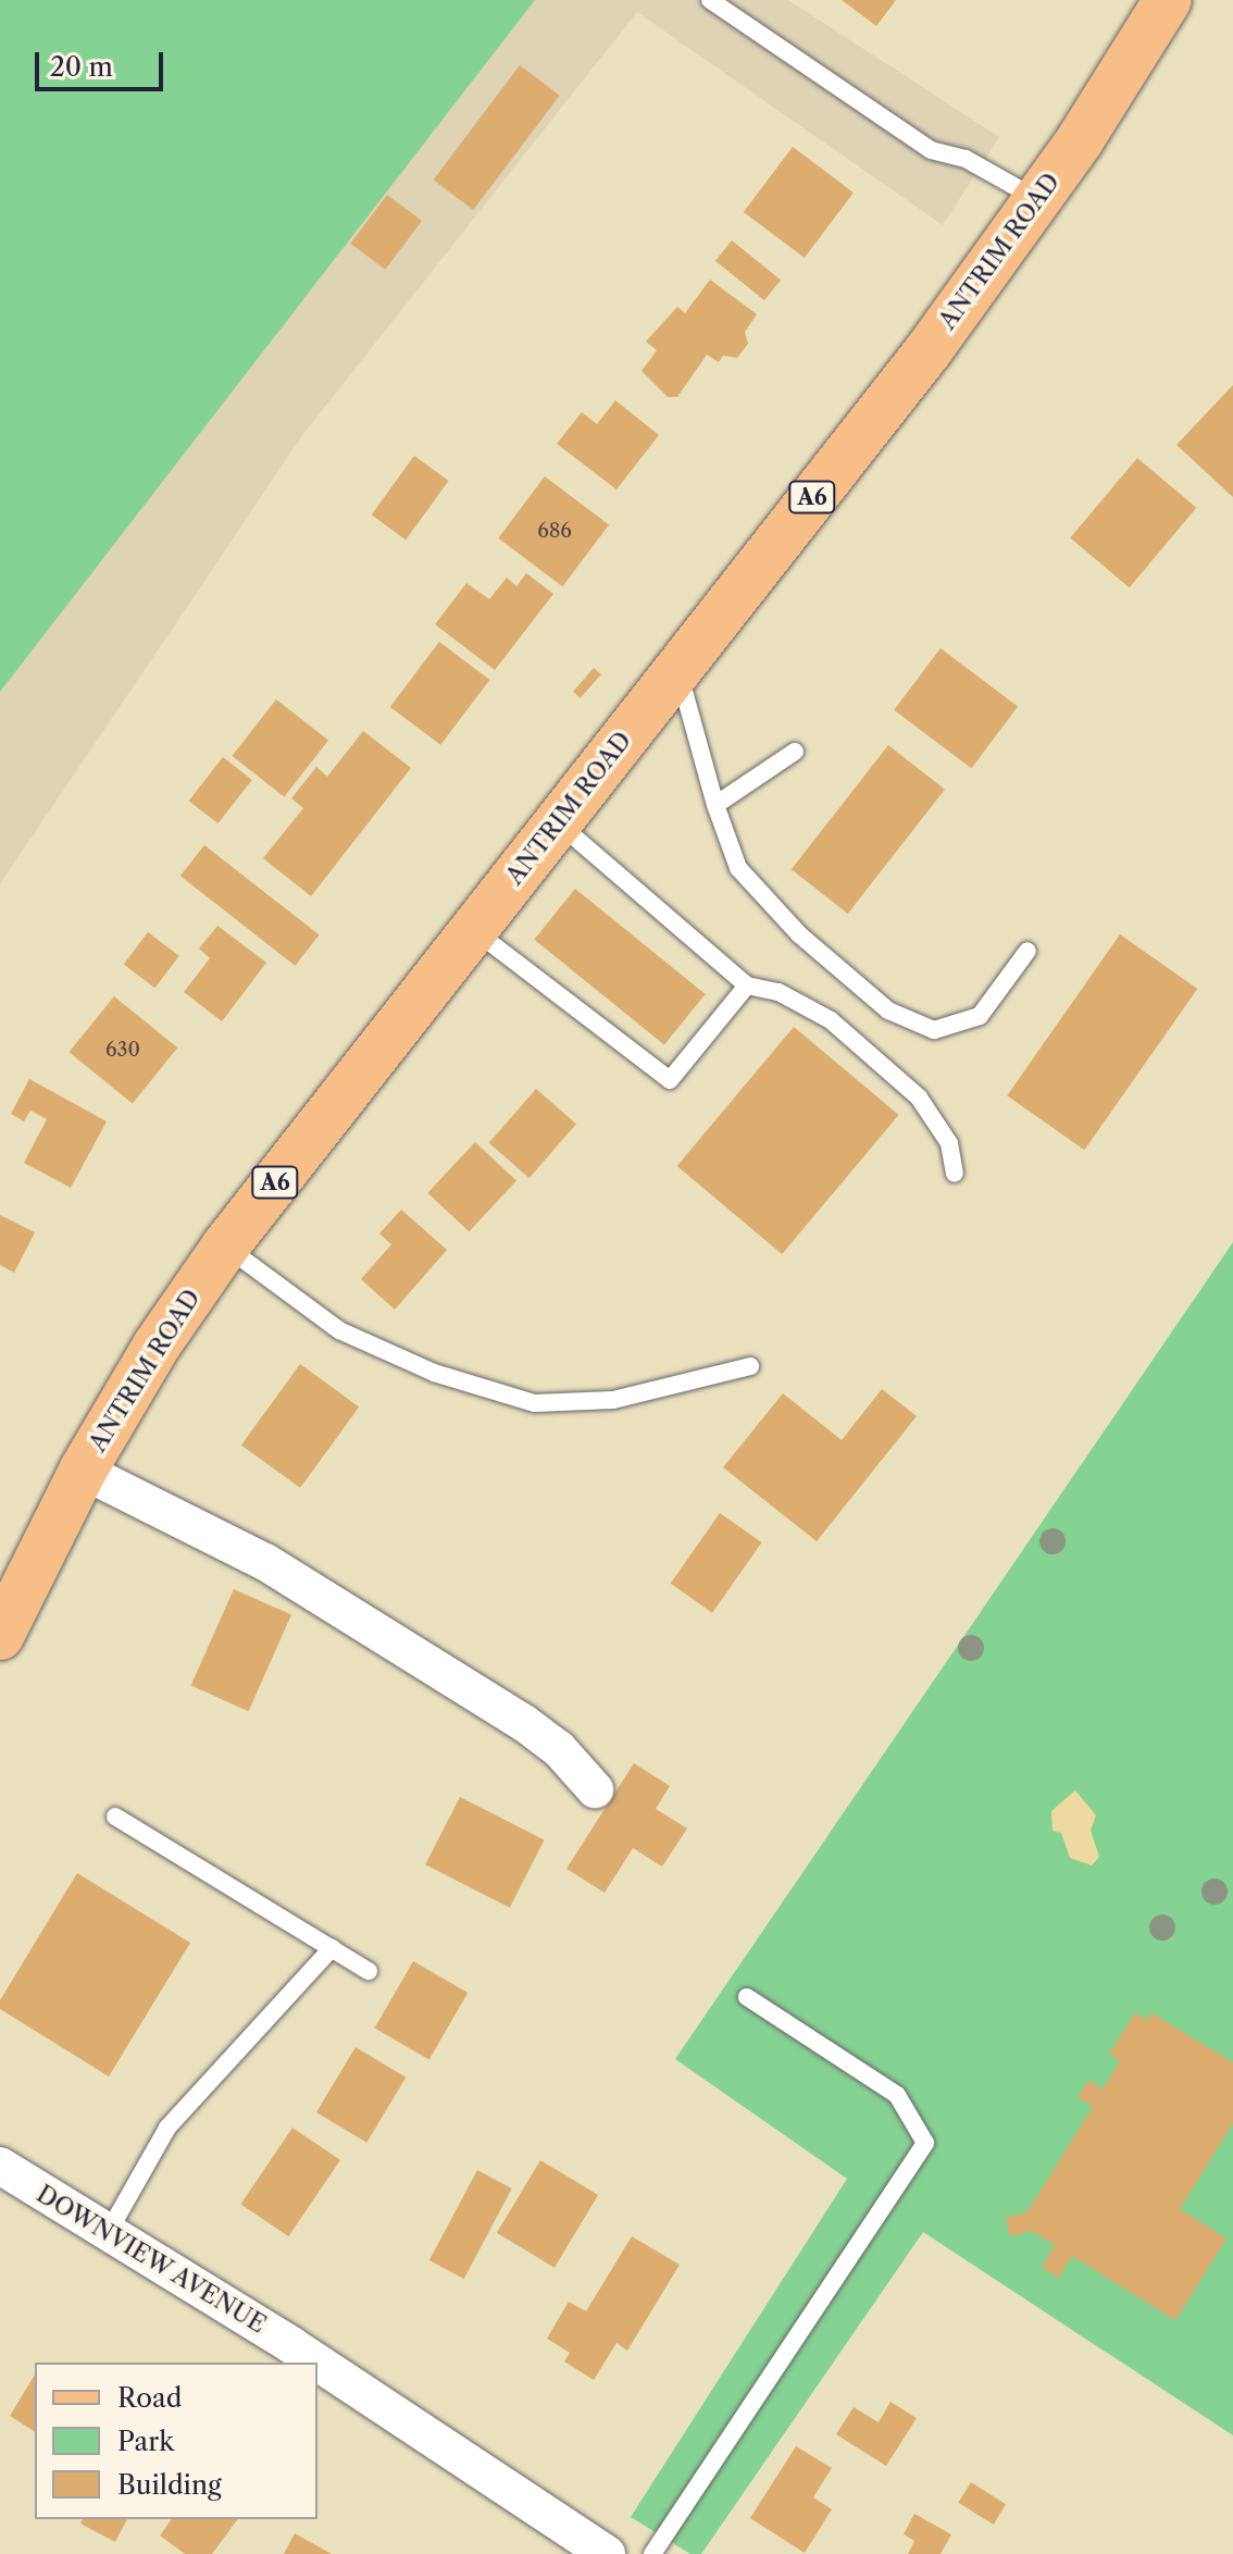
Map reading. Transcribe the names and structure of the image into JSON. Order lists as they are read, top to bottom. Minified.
{"streets":{"main road":["ANTRIM ROAD","A6"],"street":["DOWNVIEW AVENUE"]},"house_numbers":["686","630"],"legend":["Road","Park","Building"],"scale_bar":"20 m"}
